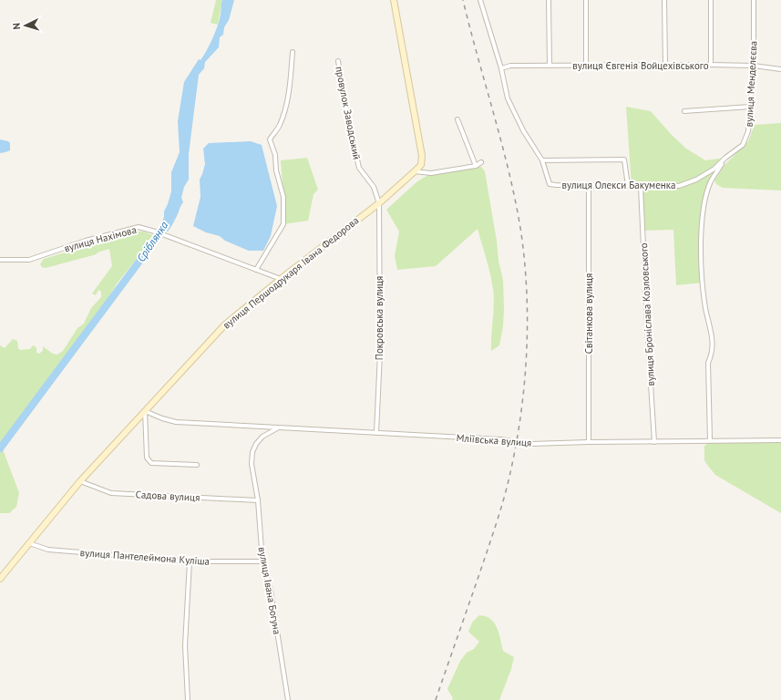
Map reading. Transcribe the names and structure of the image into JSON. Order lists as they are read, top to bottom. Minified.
{"streets":{"street":["вулиця Євгенія Войцехівського","вулиця Менделєєва","провулок Заводський","вулиця Олекси Бакуменка","вулиця Нахімова","вулиця Першодрукаря Івана Федорова","Світанкова вулиця","вулиця Броніслава Козловського","Покровська вулиця","Мліївська вулиця","Садова вулиця","вулиця Пантелеймона Куліша","вулиця Івана Богуна"]},"crossings":[["вулиця Євгенія Войцехівського","вулиця Менделєєва"],["вулиця Євгенія Войцехівського","вулиця Олекси Бакуменка"],["вулиця Менделєєва","вулиця Олекси Бакуменка"],["провулок Заводський","вулиця Першодрукаря Івана Федорова"],["провулок Заводський","Покровська вулиця"],["вулиця Олекси Бакуменка","Світанкова вулиця"],["вулиця Олекси Бакуменка","вулиця Броніслава Козловського"],["вулиця Нахімова","вулиця Першодрукаря Івана Федорова"],["вулиця Першодрукаря Івана Федорова","Покровська вулиця"],["вулиця Першодрукаря Івана Федорова","Садова вулиця"],["вулиця Першодрукаря Івана Федорова","вулиця Пантелеймона Куліша"],["Світанкова вулиця","Мліївська вулиця"],["вулиця Броніслава Козловського","Мліївська вулиця"],["Покровська вулиця","Мліївська вулиця"],["Мліївська вулиця","вулиця Івана Богуна"],["Садова вулиця","вулиця Івана Богуна"],["вулиця Пантелеймона Куліша","вулиця Івана Богуна"]],"water":["Сріблянка"],"north":"left"}
